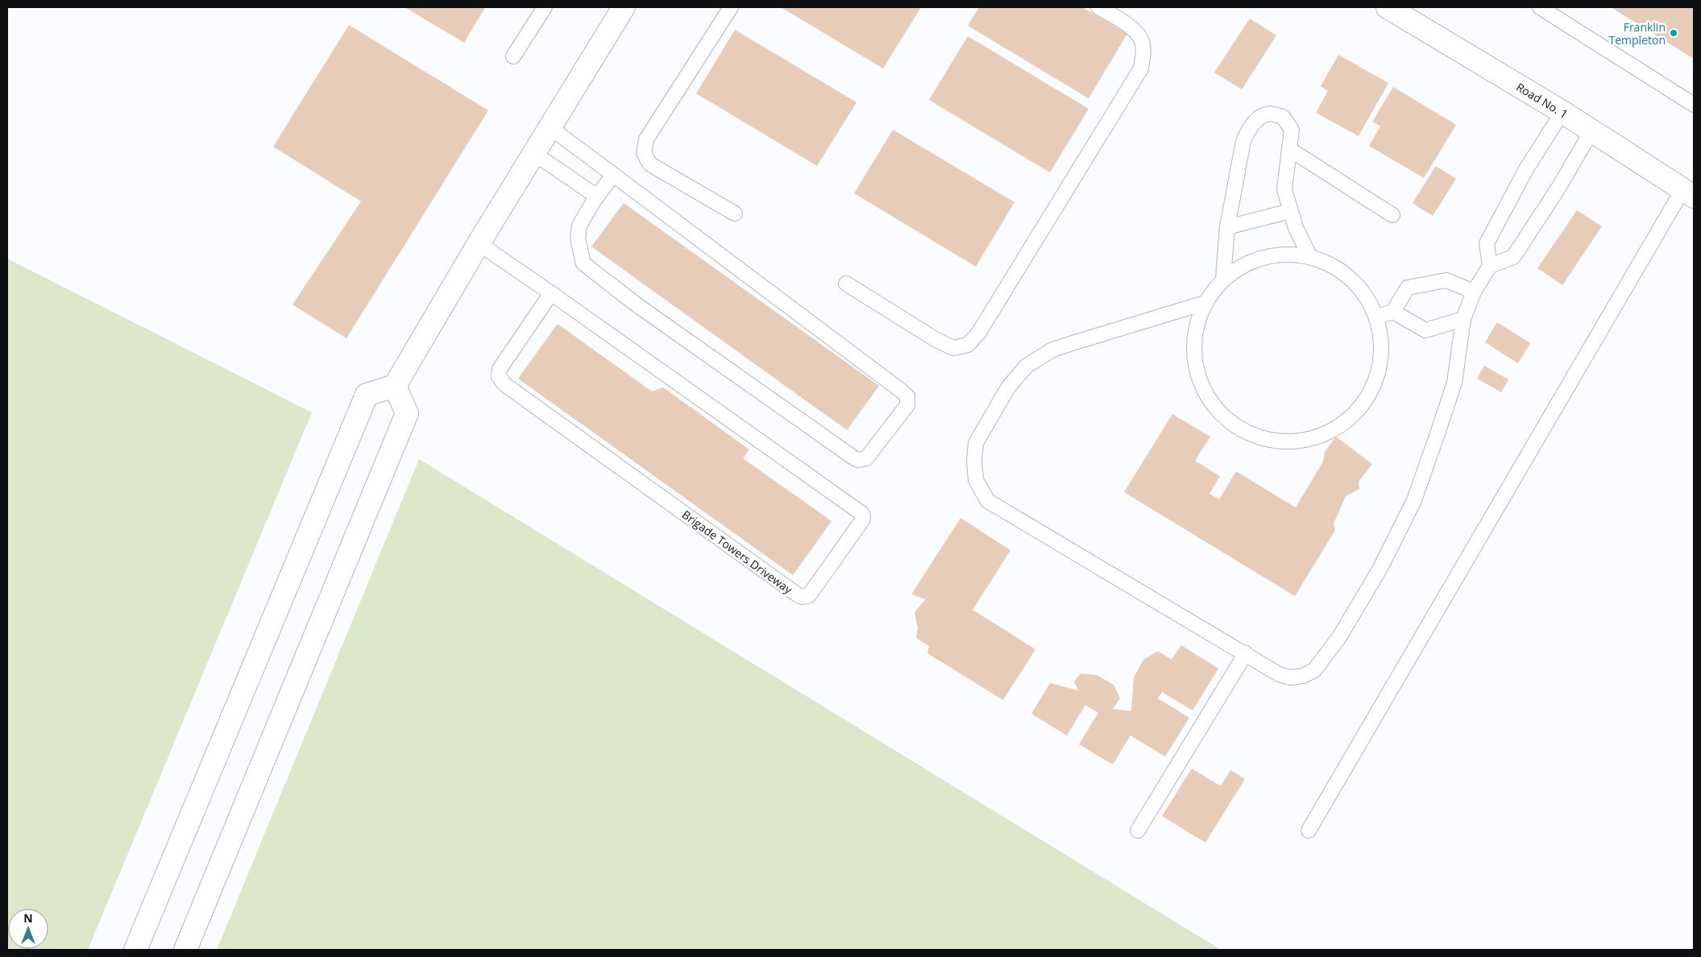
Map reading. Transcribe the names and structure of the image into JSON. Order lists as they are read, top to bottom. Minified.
{"streets":{"street":["Road No. 1"],"lane":["Brigade Towers Driveway"]},"places":["Franklin Templeton"],"north":"top"}
